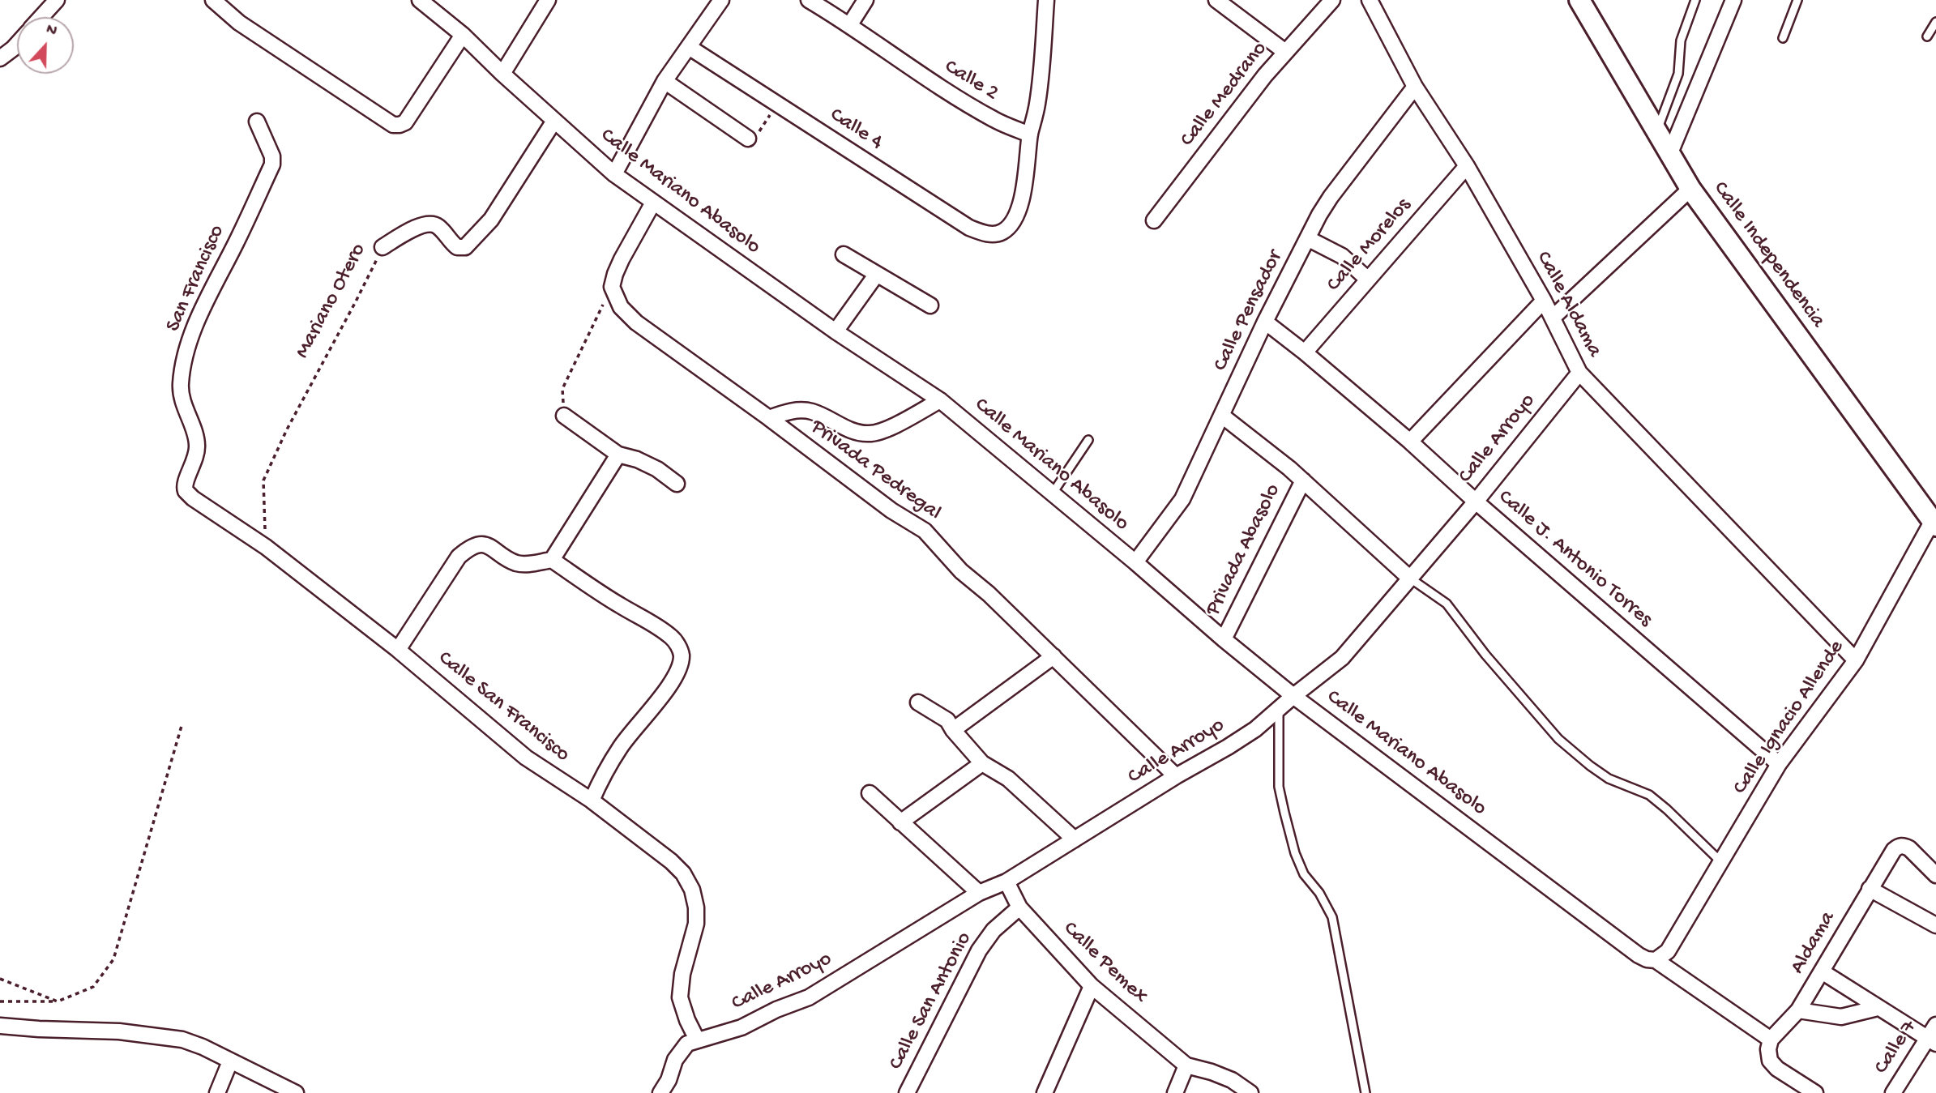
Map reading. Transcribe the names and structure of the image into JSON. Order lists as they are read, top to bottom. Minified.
{"streets":{"street":["Calle 2","Calle Medrano","Calle 4","Calle Mariano Abasolo","Calle Morelos","Calle Independencia","San Francisco","Mariano Otero","Calle Aldama","Calle Pensador","Calle Arroyo","Privada Pedregal","Privada Abasolo","Calle J. Antonio Torres","Calle San Francisco","Calle Ignacio Allende","Aldama","Calle Pemex","Calle San Antonio","Calle 7"]},"crossings":[["Calle 2","Calle 4"],["Calle Mariano Abasolo","Mariano Otero"],["Calle Mariano Abasolo","Calle Pensador"],["Calle Mariano Abasolo","Calle Arroyo"],["Calle Mariano Abasolo","Privada Abasolo"],["Calle Mariano Abasolo","Calle Ignacio Allende"],["Calle Mariano Abasolo","Aldama"],["Calle Morelos","Calle Aldama"],["Calle Morelos","Calle J. Antonio Torres"],["Calle Independencia","Calle Ignacio Allende"],["San Francisco","Calle San Francisco"],["Mariano Otero","Calle San Francisco"],["Calle Aldama","Calle Pensador"],["Calle Aldama","Calle Arroyo"],["Calle Aldama","Calle Ignacio Allende"],["Calle Pensador","Calle J. Antonio Torres"],["Calle Arroyo","Privada Pedregal"],["Calle Arroyo","Calle J. Antonio Torres"],["Calle Arroyo","Calle San Francisco"],["Calle Arroyo","Calle Pemex"],["Calle J. Antonio Torres","Calle Ignacio Allende"],["Calle Pemex","Calle San Antonio"]],"north":"top"}
